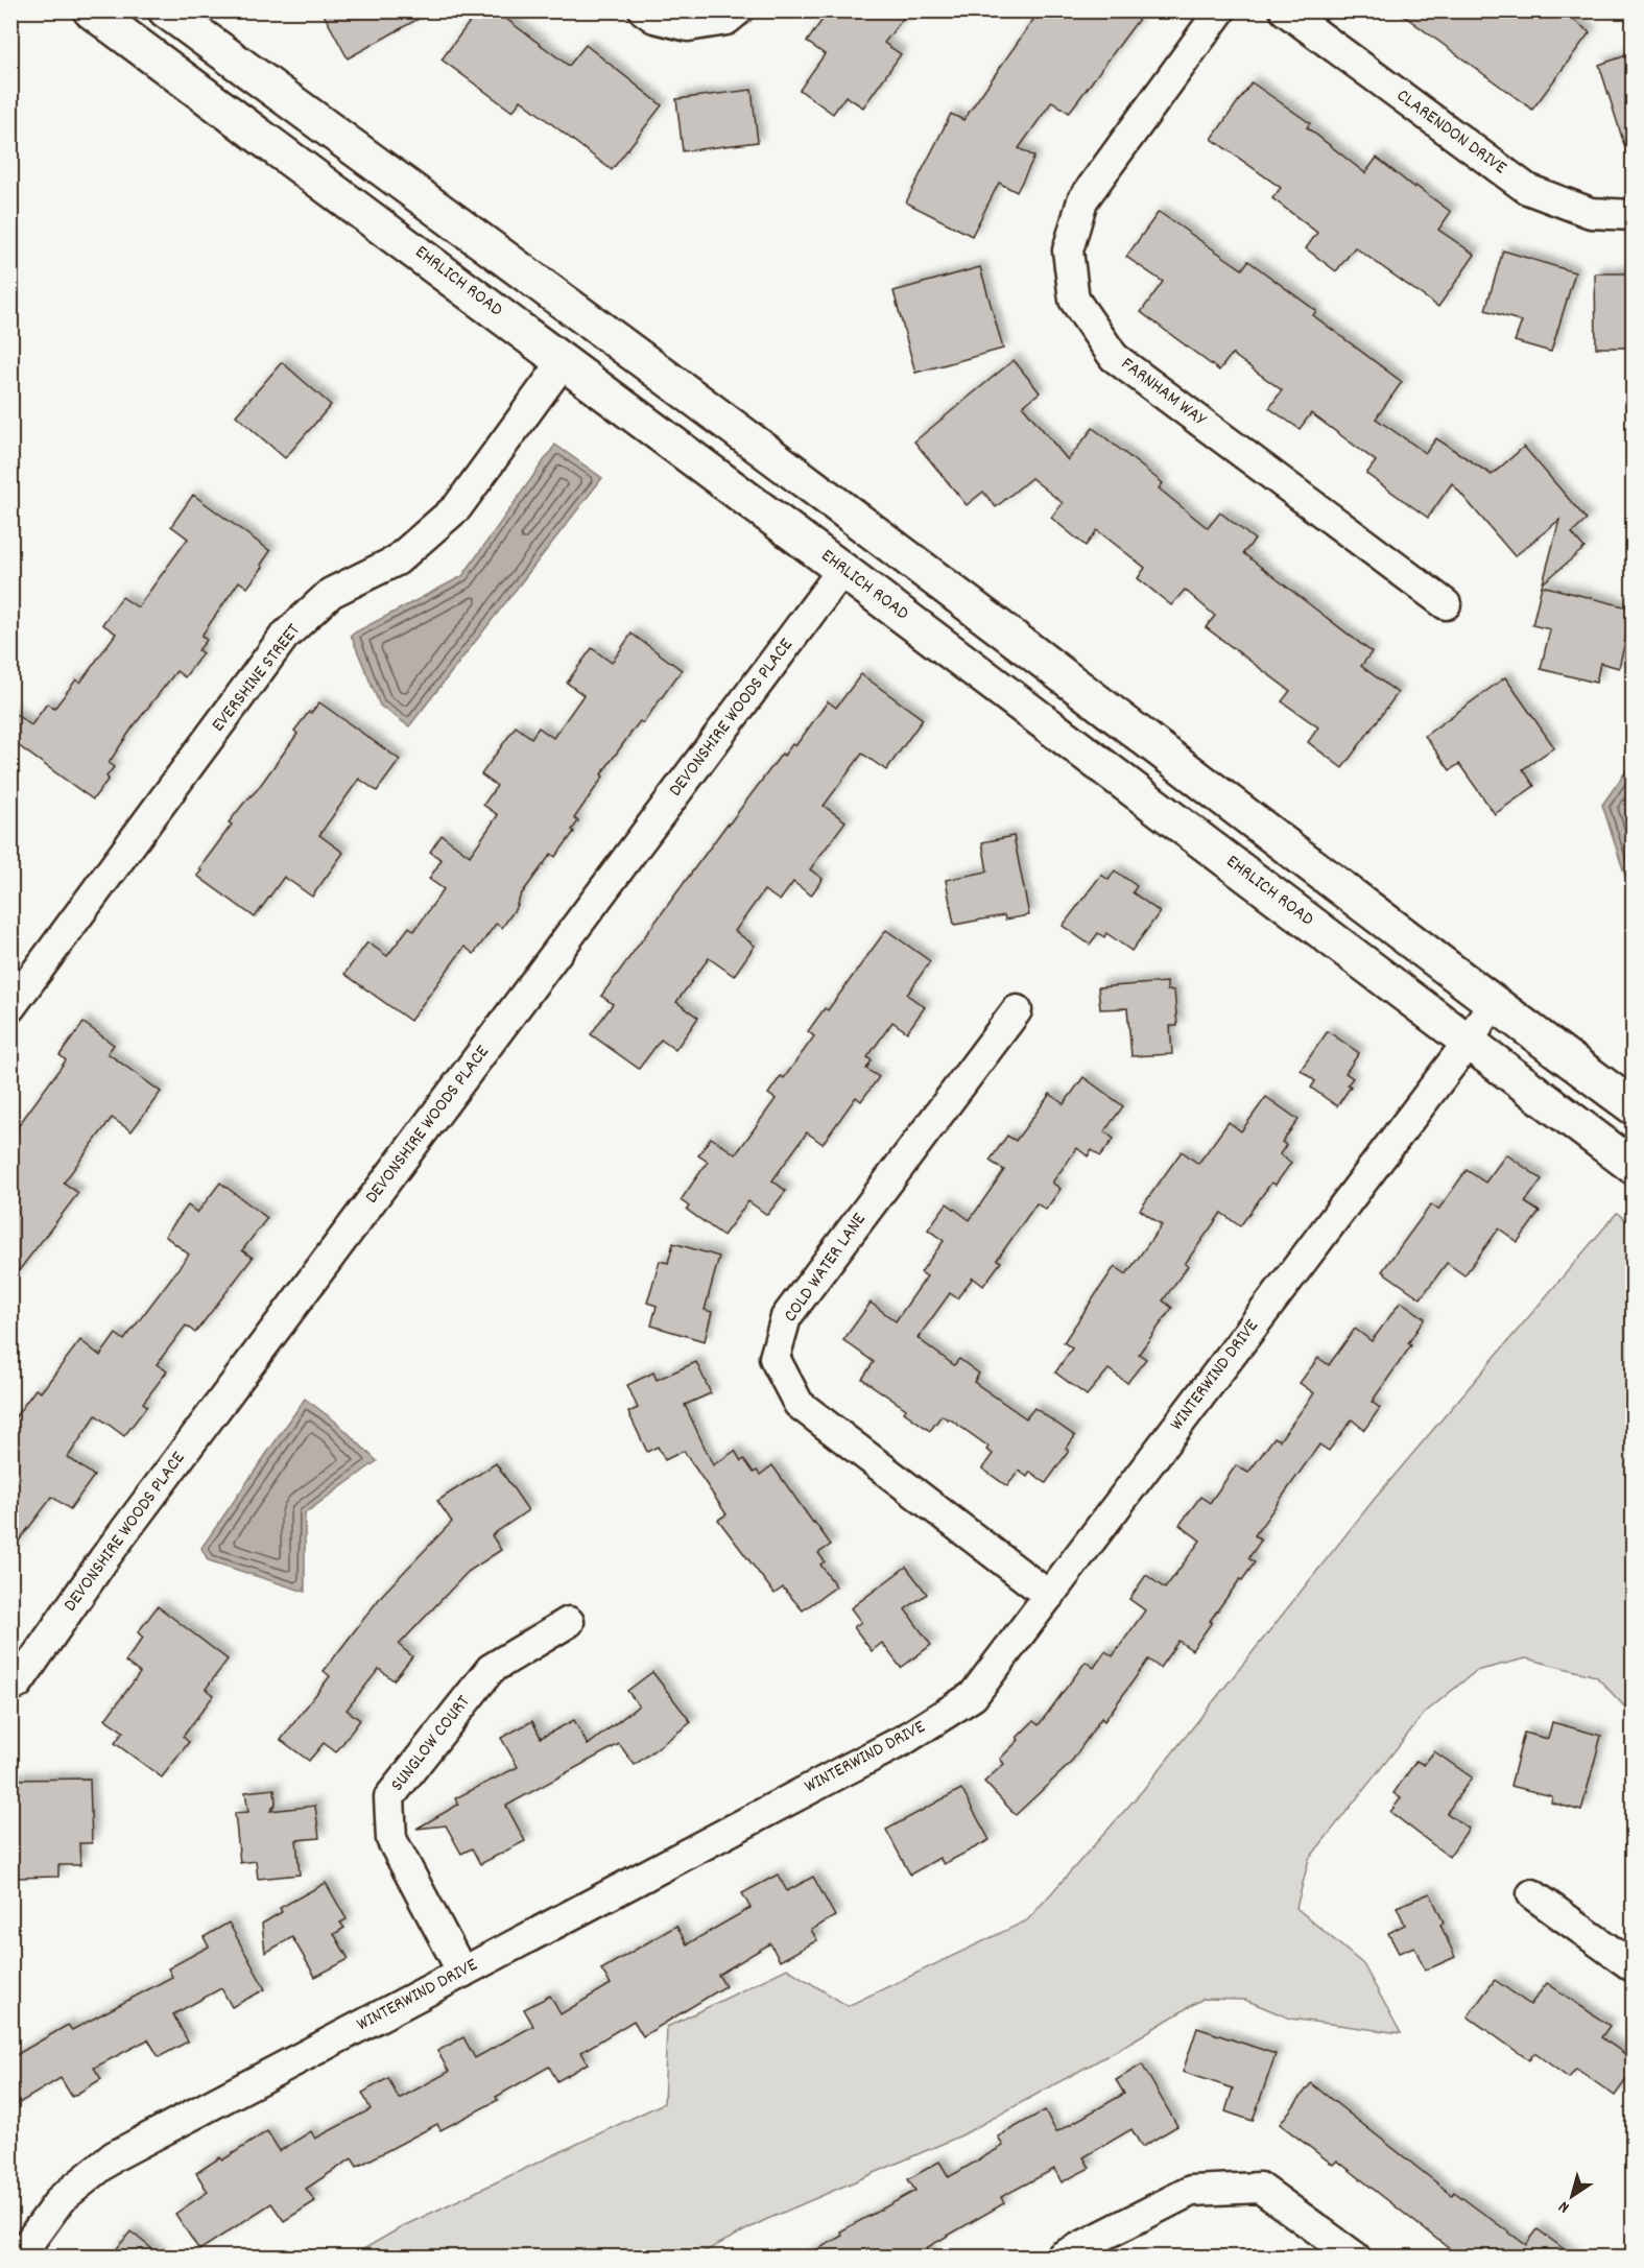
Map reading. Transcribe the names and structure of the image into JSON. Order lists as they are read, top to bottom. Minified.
{"streets":{"main road":["EHRLICH ROAD"],"street":["CLARENDON DRIVE","FARNHAM WAY","EVERSHINE STREET","DEVONSHIRE WOODS PLACE","COLD WATER LANE","WINTERWIND DRIVE","SUNGLOW COURT"]},"crossings":[["EHRLICH ROAD","EVERSHINE STREET"],["EHRLICH ROAD","DEVONSHIRE WOODS PLACE"],["EHRLICH ROAD","WINTERWIND DRIVE"],["COLD WATER LANE","WINTERWIND DRIVE"],["WINTERWIND DRIVE","SUNGLOW COURT"]],"north":"bottom left"}
